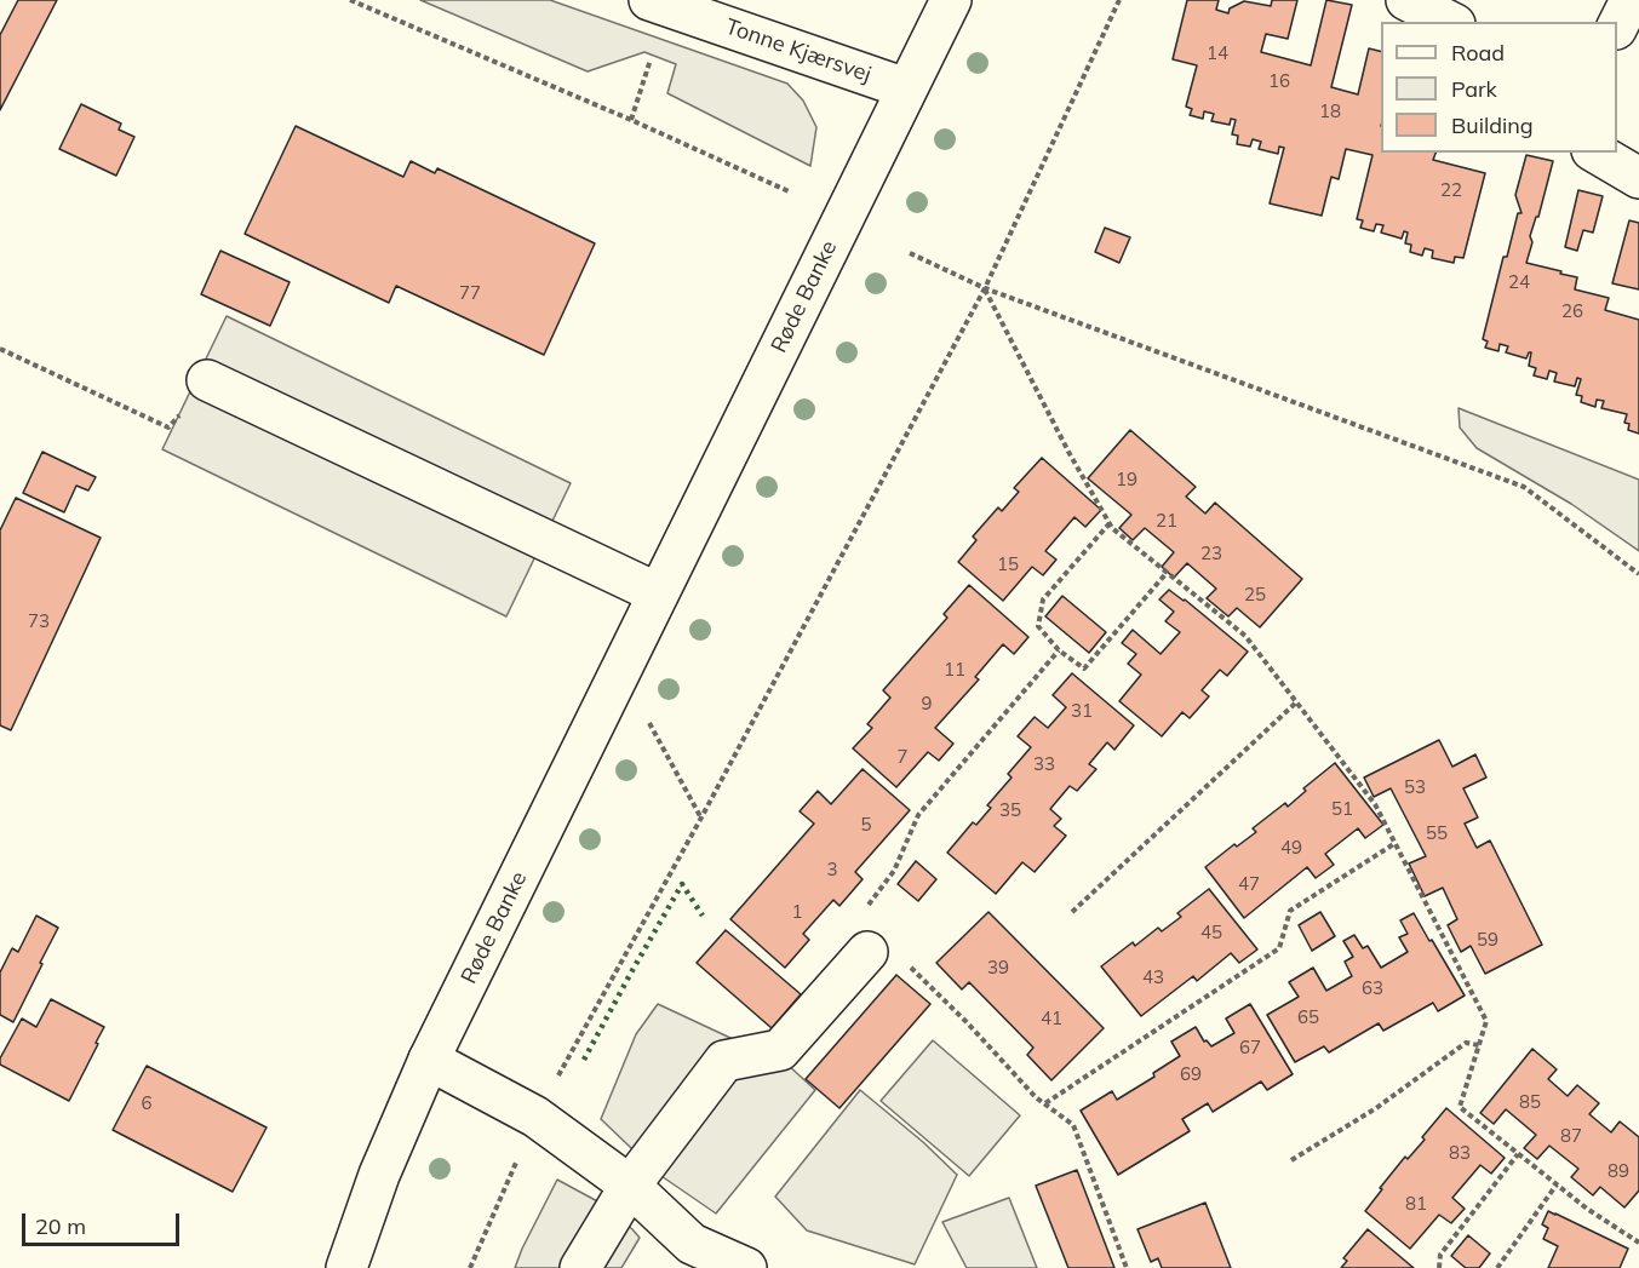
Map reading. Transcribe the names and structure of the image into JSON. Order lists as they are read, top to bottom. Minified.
{"streets":{"street":["Tonne Kjærsvej","Røde Banke"]},"crossings":[["Tonne Kjærsvej","Røde Banke"]],"house_numbers":["14","16","18","22","24","77","26","19","21","23","15","25","73","11","9","31","7","33","53","51","35","5","55","49","3","47","1","45","59","39","43","63","65","41","67","69","85","6","87","83","89","81"],"legend":["Road","Park","Building"],"scale_bar":"20 m"}
